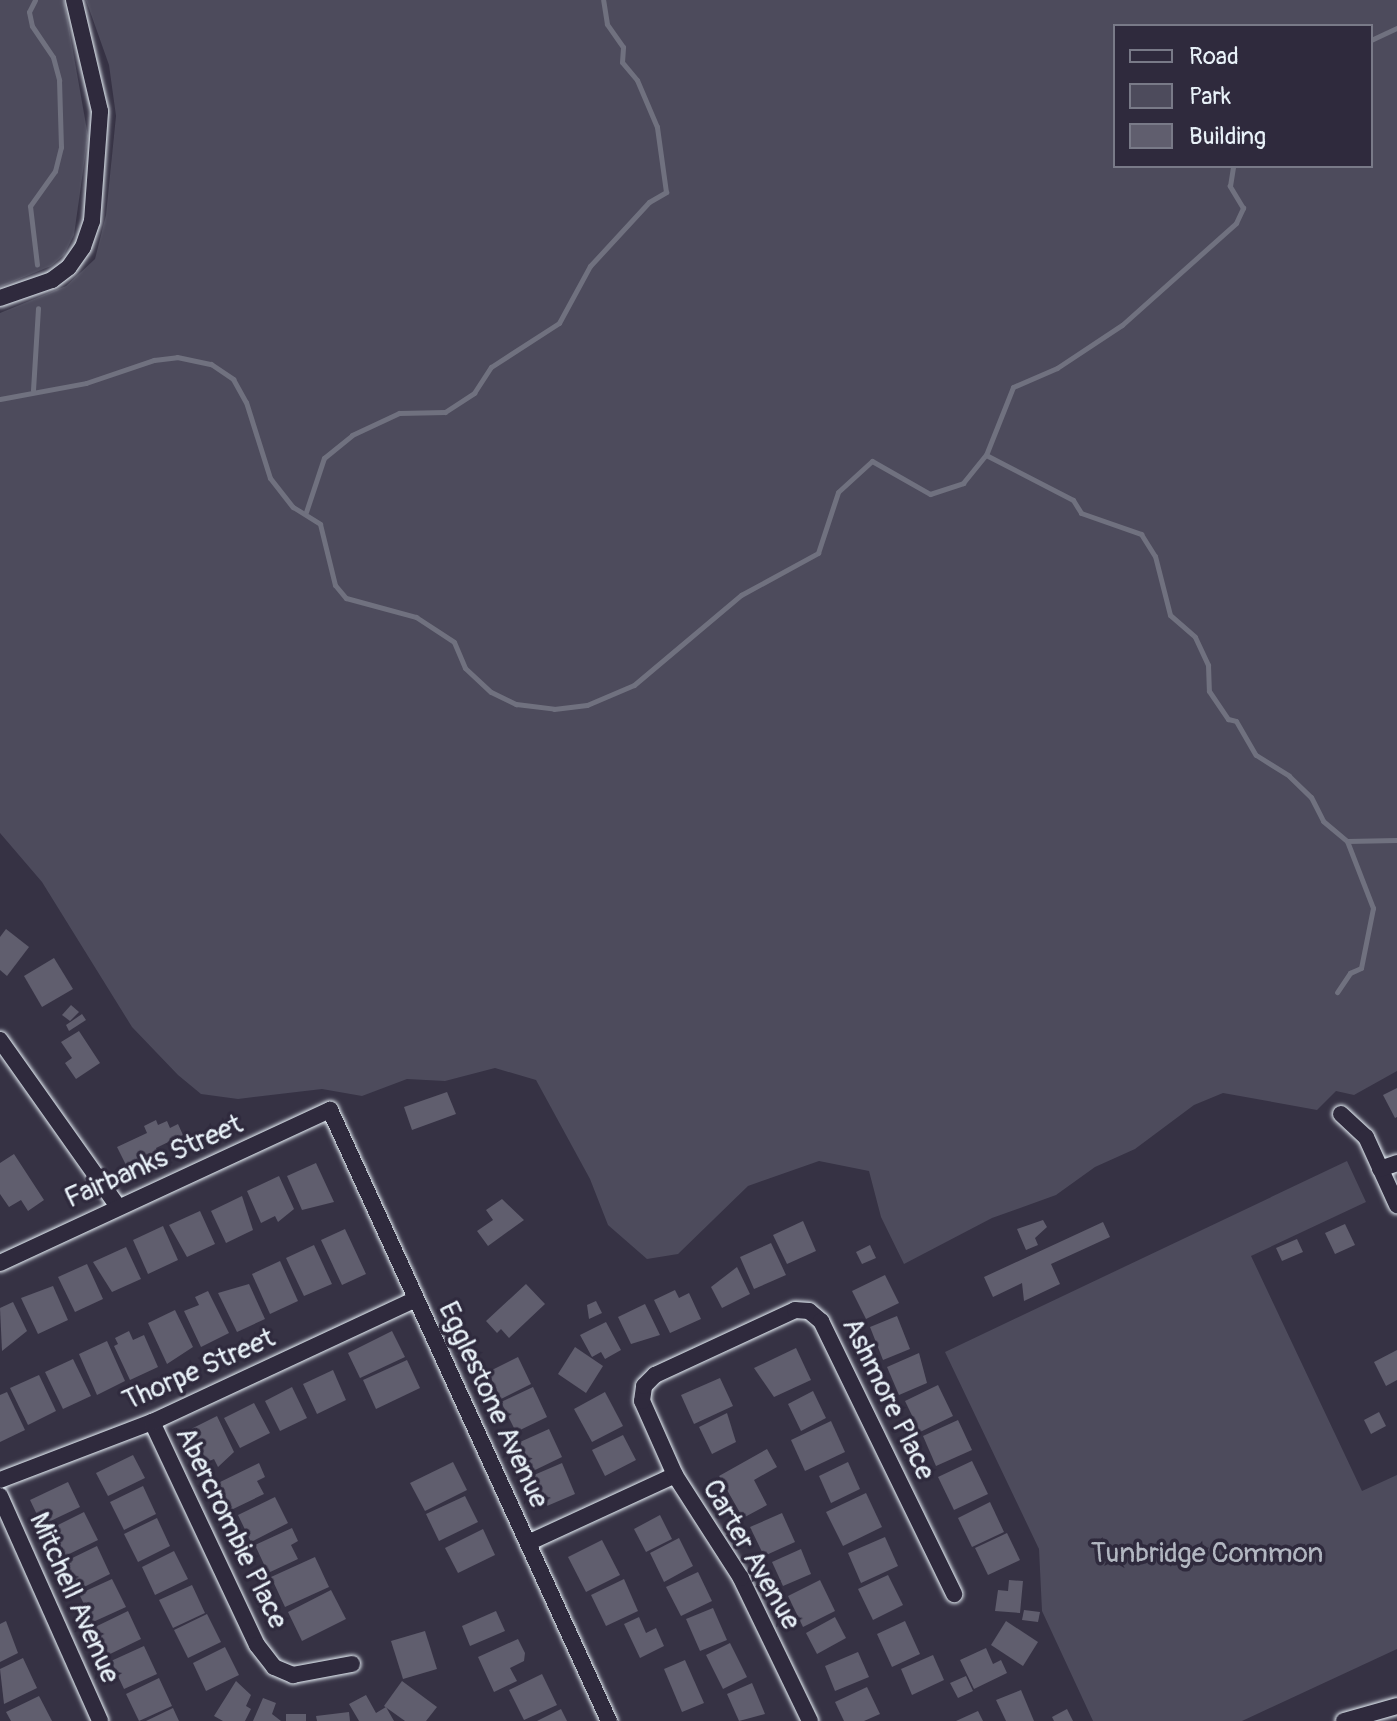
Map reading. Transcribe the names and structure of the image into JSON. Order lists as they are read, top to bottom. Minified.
{"streets":{"street":["Fairbanks Street","Thorpe Street","Ashmore Place","Egglestone Avenue","Abercrombie Place","Carter Avenue","Mitchell Avenue"]},"crossings":[["Fairbanks Street","Egglestone Avenue"],["Thorpe Street","Egglestone Avenue"],["Thorpe Street","Abercrombie Place"],["Ashmore Place","Carter Avenue"],["Egglestone Avenue","Carter Avenue"]],"parks":["Tunbridge Common"],"legend":["Road","Park","Building"]}
